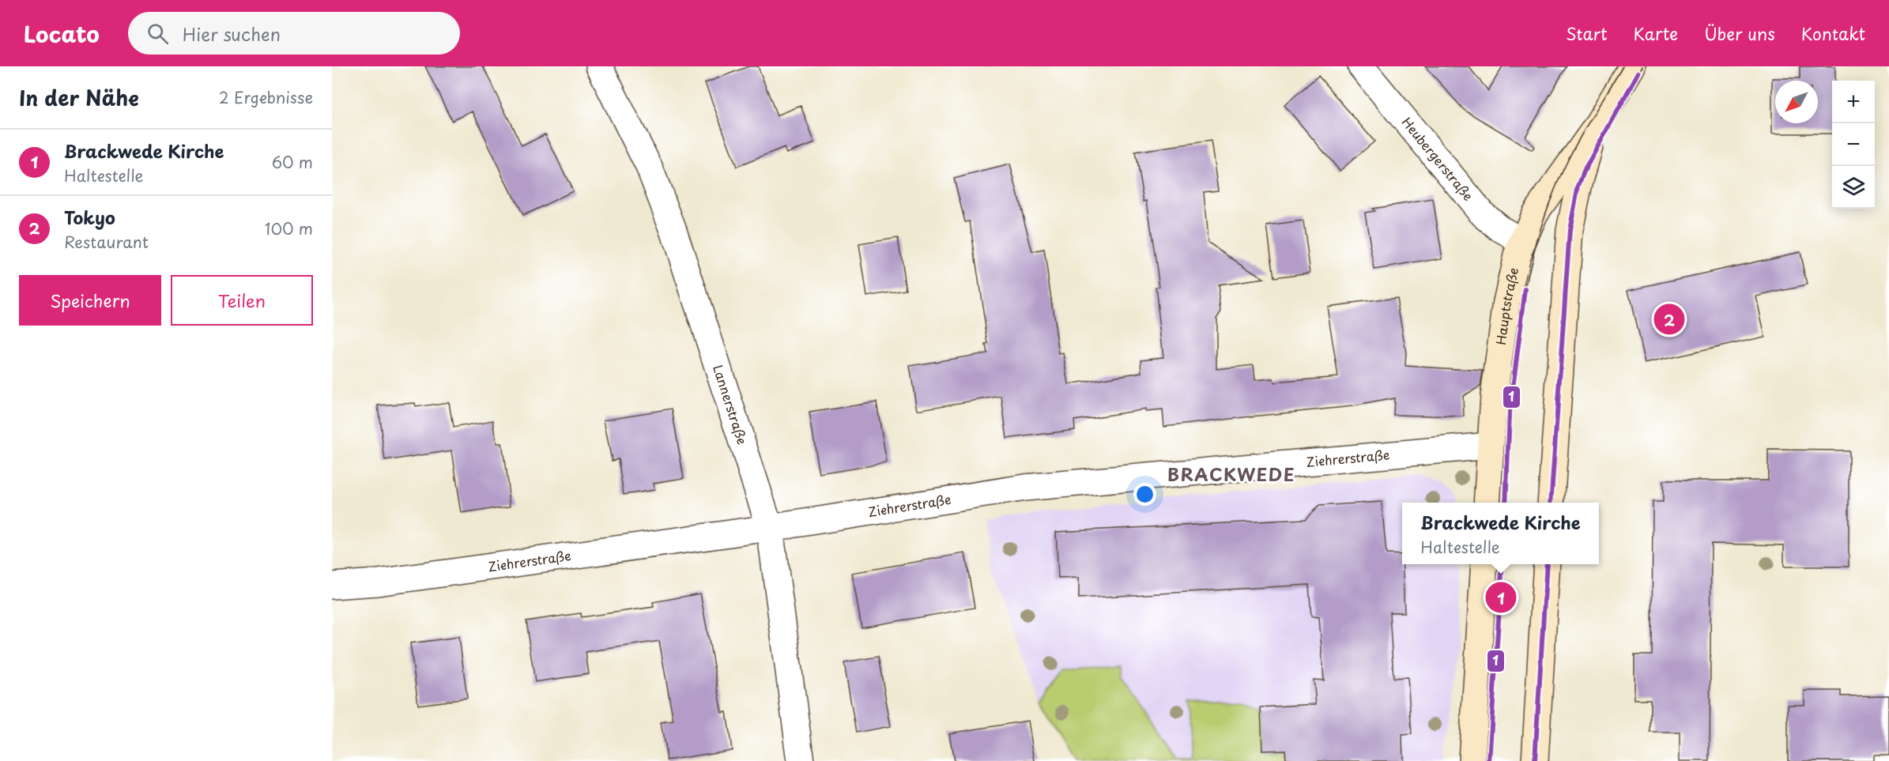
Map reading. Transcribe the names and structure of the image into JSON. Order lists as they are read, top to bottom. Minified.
{"streets":{"street":["Heubergerstraße","Hauptstraße","Lannerstraße","Ziehrerstraße"]},"crossings":[["Heubergerstraße","Hauptstraße"],["Hauptstraße","Ziehrerstraße"],["Lannerstraße","Ziehrerstraße"]],"districts":["BRACKWEDE"],"lines":["transit line 1"],"north":"bottom left","page":{"header":"Locato","search":"Hier suchen","nav":["Start","Karte","Über uns","Kontakt"],"heading":["In der Nähe","2 Ergebnisse"],"map_buttons":["+","−"],"list":[{"mark":"1","name":"Brackwede Kirche","note":"Haltestelle","value":"60 m"},{"mark":"2","name":"Tokyo","note":"Restaurant","value":"100 m"}],"buttons":["Speichern","Teilen"],"pins":["2","1"],"popup":["Brackwede Kirche","Haltestelle"]}}
